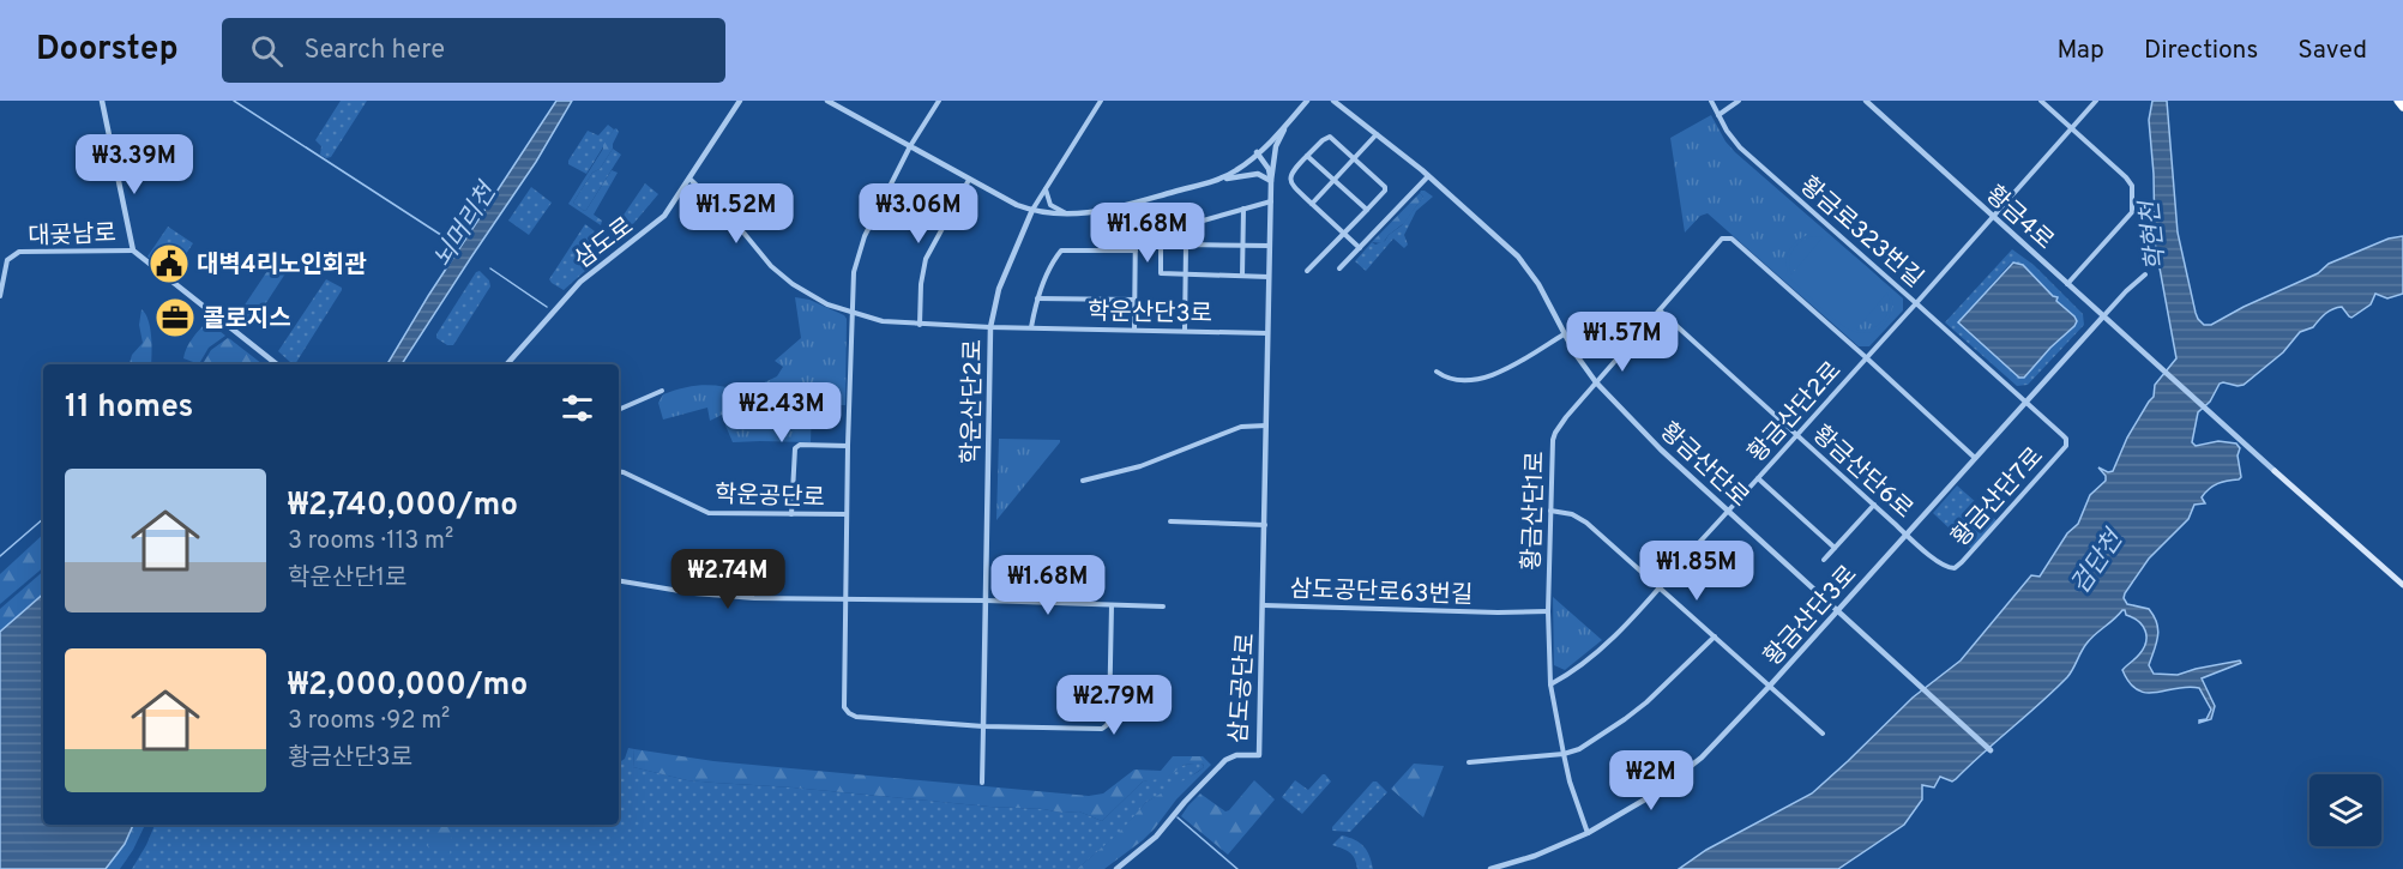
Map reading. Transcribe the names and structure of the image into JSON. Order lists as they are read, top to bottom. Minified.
{"streets":{"street":["황금4로","황금로323번길","대곶남로","삼도로","학운산단3로","학운산단2로","황금산단2로","황금산단로","황금산단6로","학운공단로","황금산단7로","황금산단1로","삼도공단로63번길","황금산단3로","삼도공단로"]},"crossings":[["황금4로","황금로323번길"],["황금4로","황금산단3로"],["황금로323번길","황금산단2로"],["삼도로","학운산단3로"],["학운산단3로","학운산단2로"],["학운산단3로","삼도공단로"],["황금산단2로","황금산단로"],["황금산단2로","황금산단6로"],["황금산단2로","황금산단1로"],["황금산단로","황금산단1로"],["황금산단로","황금산단3로"],["황금산단6로","황금산단7로"],["황금산단6로","황금산단1로"],["황금산단6로","황금산단3로"],["황금산단7로","황금산단3로"],["황금산단1로","삼도공단로63번길"],["황금산단1로","황금산단3로"],["삼도공단로63번길","삼도공단로"]],"water":["뇌머리천","학현천","검단천"],"places":{"public building":["대벽4리노인회관"],"office":["콜로지스"]},"page":{"header":"Doorstep","search":"Search here","nav":["Map","Directions","Saved"],"price":["₩3.39M","₩1.52M","₩3.06M","₩1.68M","₩1.57M","₩2.43M","₩1.85M","₩2.74M","₩1.68M","₩2.79M","₩2M"],"heading":"11 homes","list":[{"name":"₩2,740,000/mo","note":"3 rooms · 113 m² · 학운산단1로"},{"name":"₩2,000,000/mo","note":"3 rooms · 92 m² · 황금산단3로"}]}}
